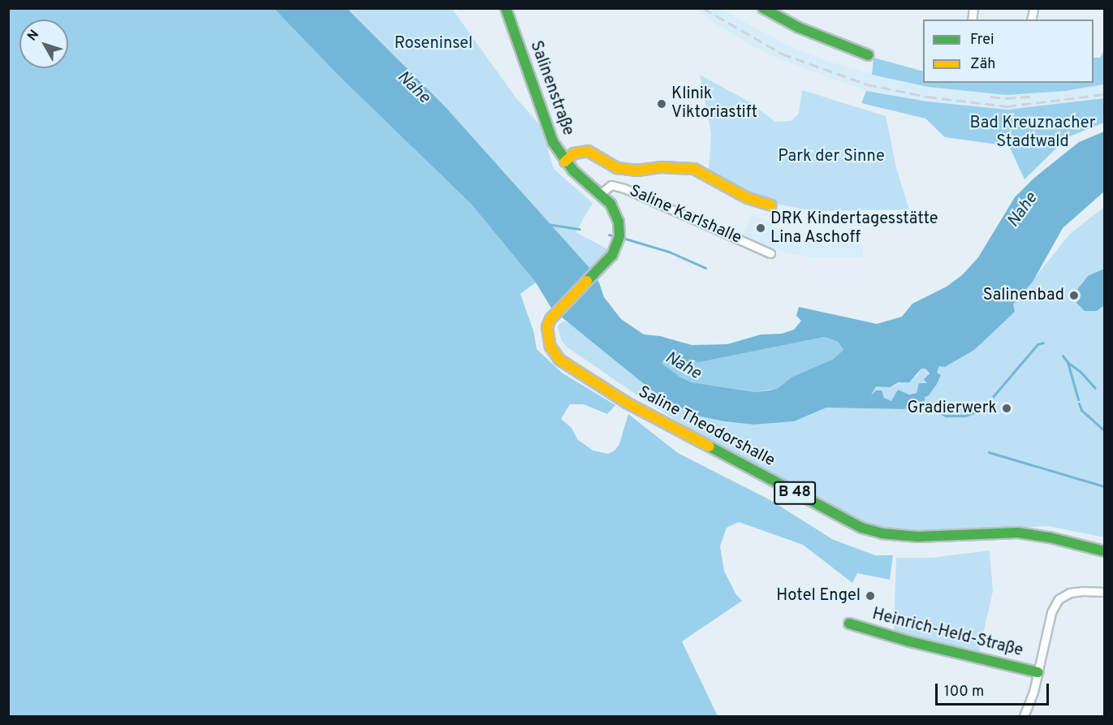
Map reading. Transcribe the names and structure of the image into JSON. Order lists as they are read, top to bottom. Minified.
{"streets":{"main road":["Salinenstraße","Saline Theodorshalle","B 48","Heinrich-Held-Straße"],"street":["Saline Karlshalle"]},"crossings":[["Salinenstraße","Saline Karlshalle"],["Salinenstraße","Saline Theodorshalle"],["Saline Karlshalle","Saline Theodorshalle"]],"water":["Nahe"],"parks":["Roseninsel","Bad Kreuznacher Stadtwald","Park der Sinne"],"places":["Klinik Viktoriastift","DRK Kindertagesstätte Lina Aschoff","Salinenbad","Gradierwerk","Hotel Engel"],"legend":["Frei","Zäh"],"scale_bar":"100 m","north":"top left"}
